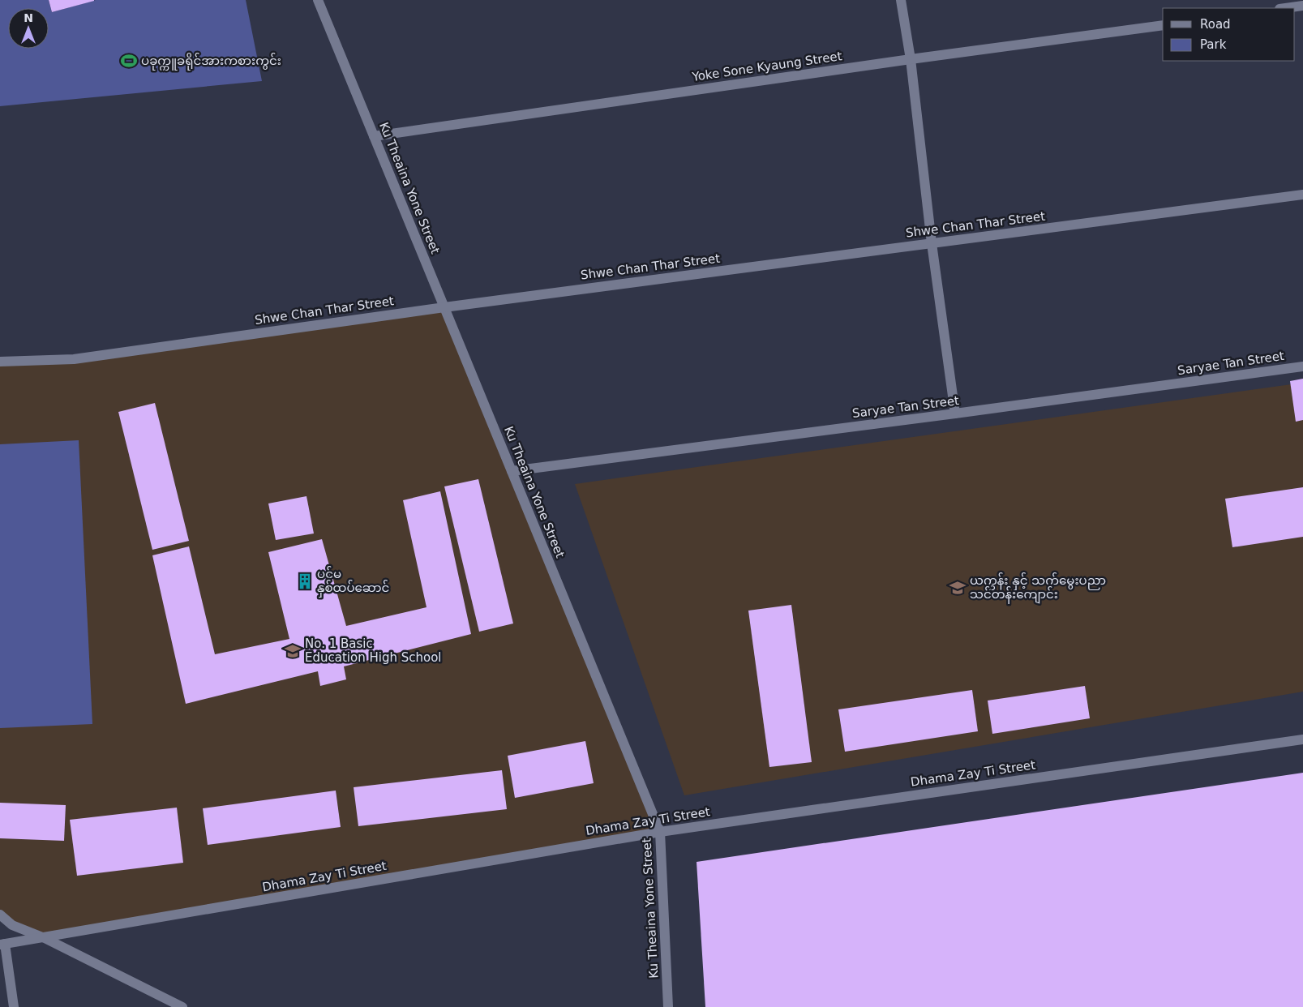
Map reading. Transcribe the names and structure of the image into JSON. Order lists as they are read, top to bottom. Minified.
{"streets":{"street":["Yoke Sone Kyaung Street","Ku Theaina Yone Street","Shwe Chan Thar Street","Saryae Tan Street","Dhama Zay Ti Street"]},"crossings":[["Yoke Sone Kyaung Street","Ku Theaina Yone Street"],["Ku Theaina Yone Street","Shwe Chan Thar Street"],["Ku Theaina Yone Street","Saryae Tan Street"],["Ku Theaina Yone Street","Dhama Zay Ti Street"]],"places":{"sports":["ပခုက္ကူခရိုင်အားကစားကွင်း"],"building":["ပင်မ နှစ်ထပ်ဆောင်"],"school or university":["ယက္ကန်း နှင့် သက်မွေးပညာ သင်တန်းကျောင်း","No. 1 Basic Education High School"]},"legend":["Road","Park"],"north":"top"}
